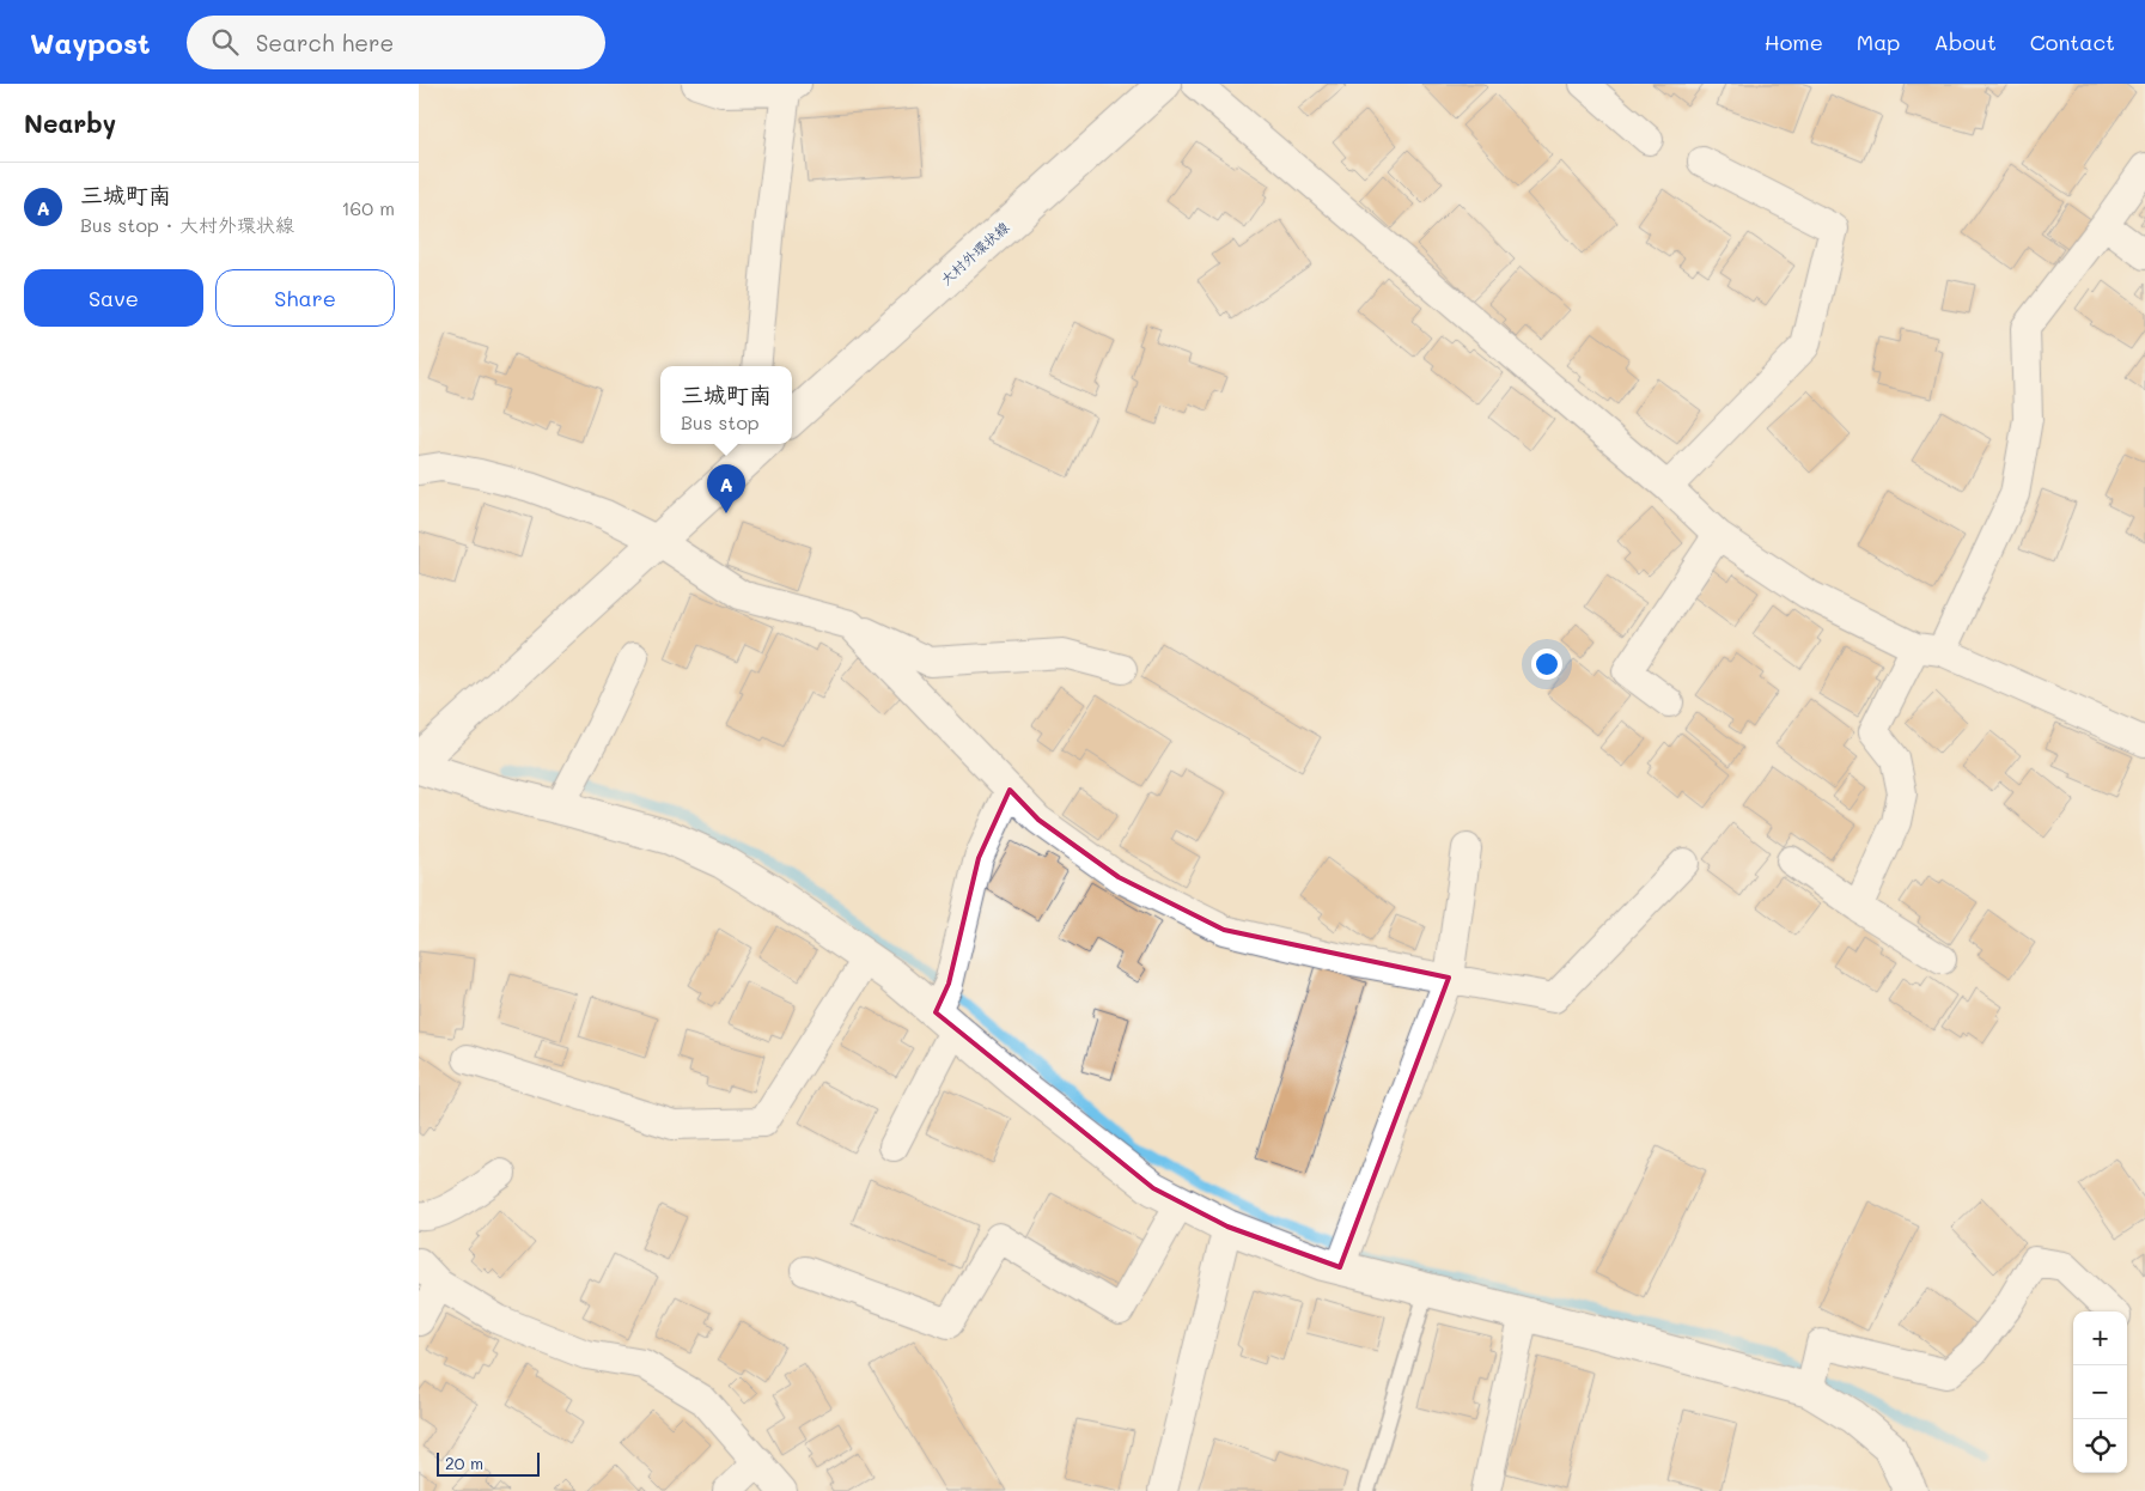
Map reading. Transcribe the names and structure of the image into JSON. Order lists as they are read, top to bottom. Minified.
{"streets":{"street":["大村外環状線"]},"scale_bar":"20 m","page":{"header":"Waypost","search":"Search here","nav":["Home","Map","About","Contact"],"heading":"Nearby","list":[{"mark":"A","name":"三城町南","note":"Bus stop · 大村外環状線","value":"160 m"}],"buttons":["Save","Share"],"popup":["三城町南","Bus stop"],"pins":"A","map_buttons":["+","−"],"scale":"20 m"}}
